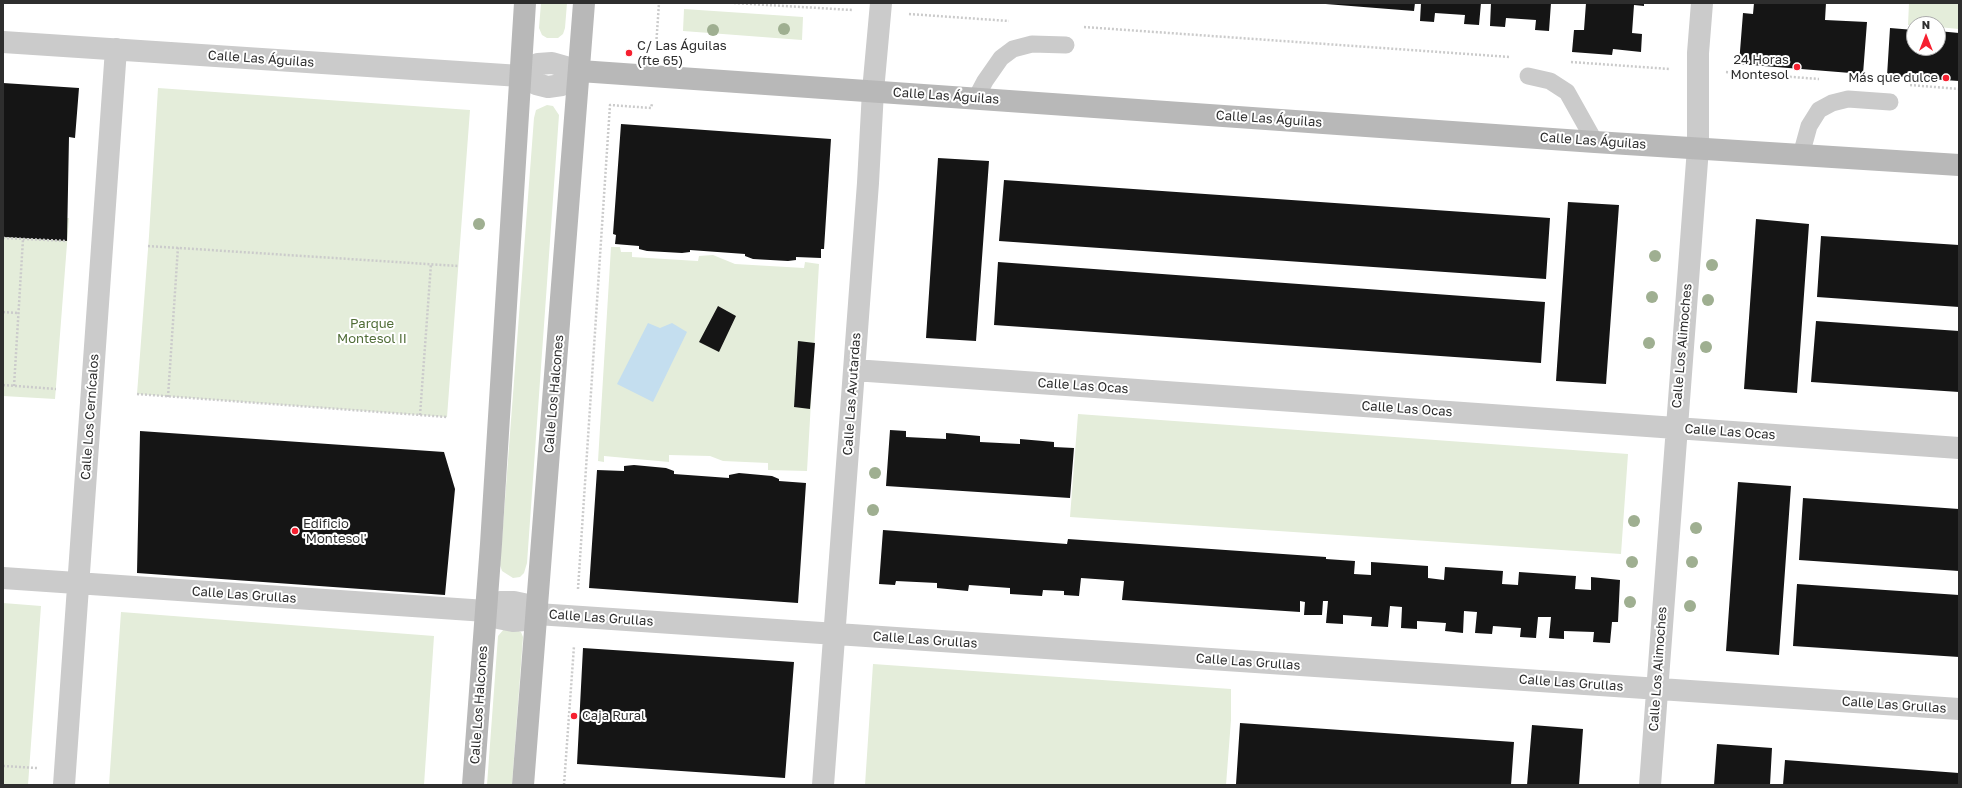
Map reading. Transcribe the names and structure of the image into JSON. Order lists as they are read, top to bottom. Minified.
{"streets":{"street":["Calle Las Águilas","Calle Los Alimoches","Calle Las Ocas","Calle Los Halcones","Calle Las Avutardas","Calle Los Cernícalos","Calle Las Grullas"]},"crossings":[["Calle Las Águilas","Calle Los Alimoches"],["Calle Las Águilas","Calle Los Halcones"],["Calle Las Águilas","Calle Las Avutardas"],["Calle Las Águilas","Calle Los Cernícalos"],["Calle Los Alimoches","Calle Las Ocas"],["Calle Los Alimoches","Calle Las Grullas"],["Calle Las Ocas","Calle Las Avutardas"],["Calle Los Halcones","Calle Las Grullas"],["Calle Las Avutardas","Calle Las Grullas"],["Calle Los Cernícalos","Calle Las Grullas"]],"parks":["Parque Montesol II"],"places":["C/ Las Águilas (fte 65)","24 Horas Montesol","Más que dulce","Edificio 'Montesol'","Caja Rural"],"north":"top"}
